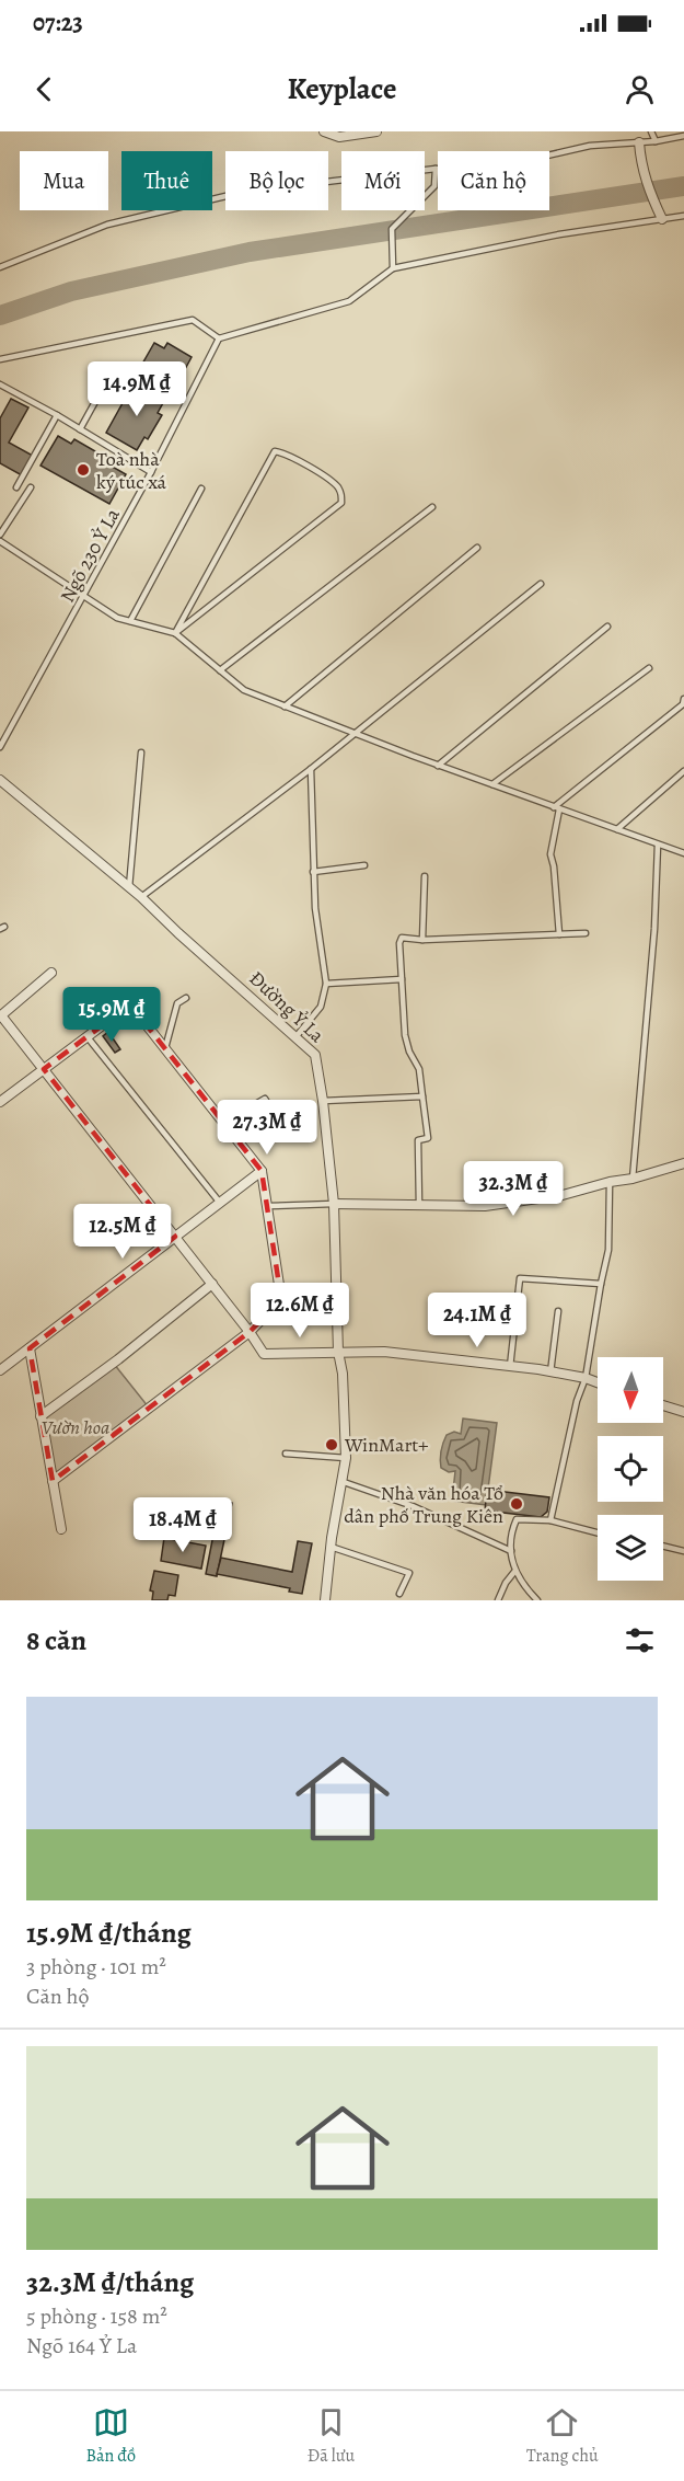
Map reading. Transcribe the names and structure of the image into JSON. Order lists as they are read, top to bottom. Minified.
{"streets":{"street":["Đường Ỷ La"],"lane":["Ngõ 230 Ỷ La"]},"parks":["Vườn hoa"],"places":["Toà nhà ký túc xá","WinMart+","Nhà văn hóa Tổ dân phố Trung Kiên"],"north":"bottom","page":{"status":"07:23","header":"Keyplace","chip":["Mua","Thuê","Bộ lọc","Mới","Căn hộ"],"price":["14.9M ₫","15.9M ₫","27.3M ₫","32.3M ₫","12.5M ₫","12.6M ₫","24.1M ₫","18.4M ₫"],"heading":"8 căn","list":[{"name":"15.9M ₫/tháng","note":"3 phòng · 101 m² · Căn hộ"},{"name":"32.3M ₫/tháng","note":"5 phòng · 158 m² · Ngõ 164 Ỷ La"}],"tabs":["Bản đồ","Đã lưu","Trang chủ"]}}
